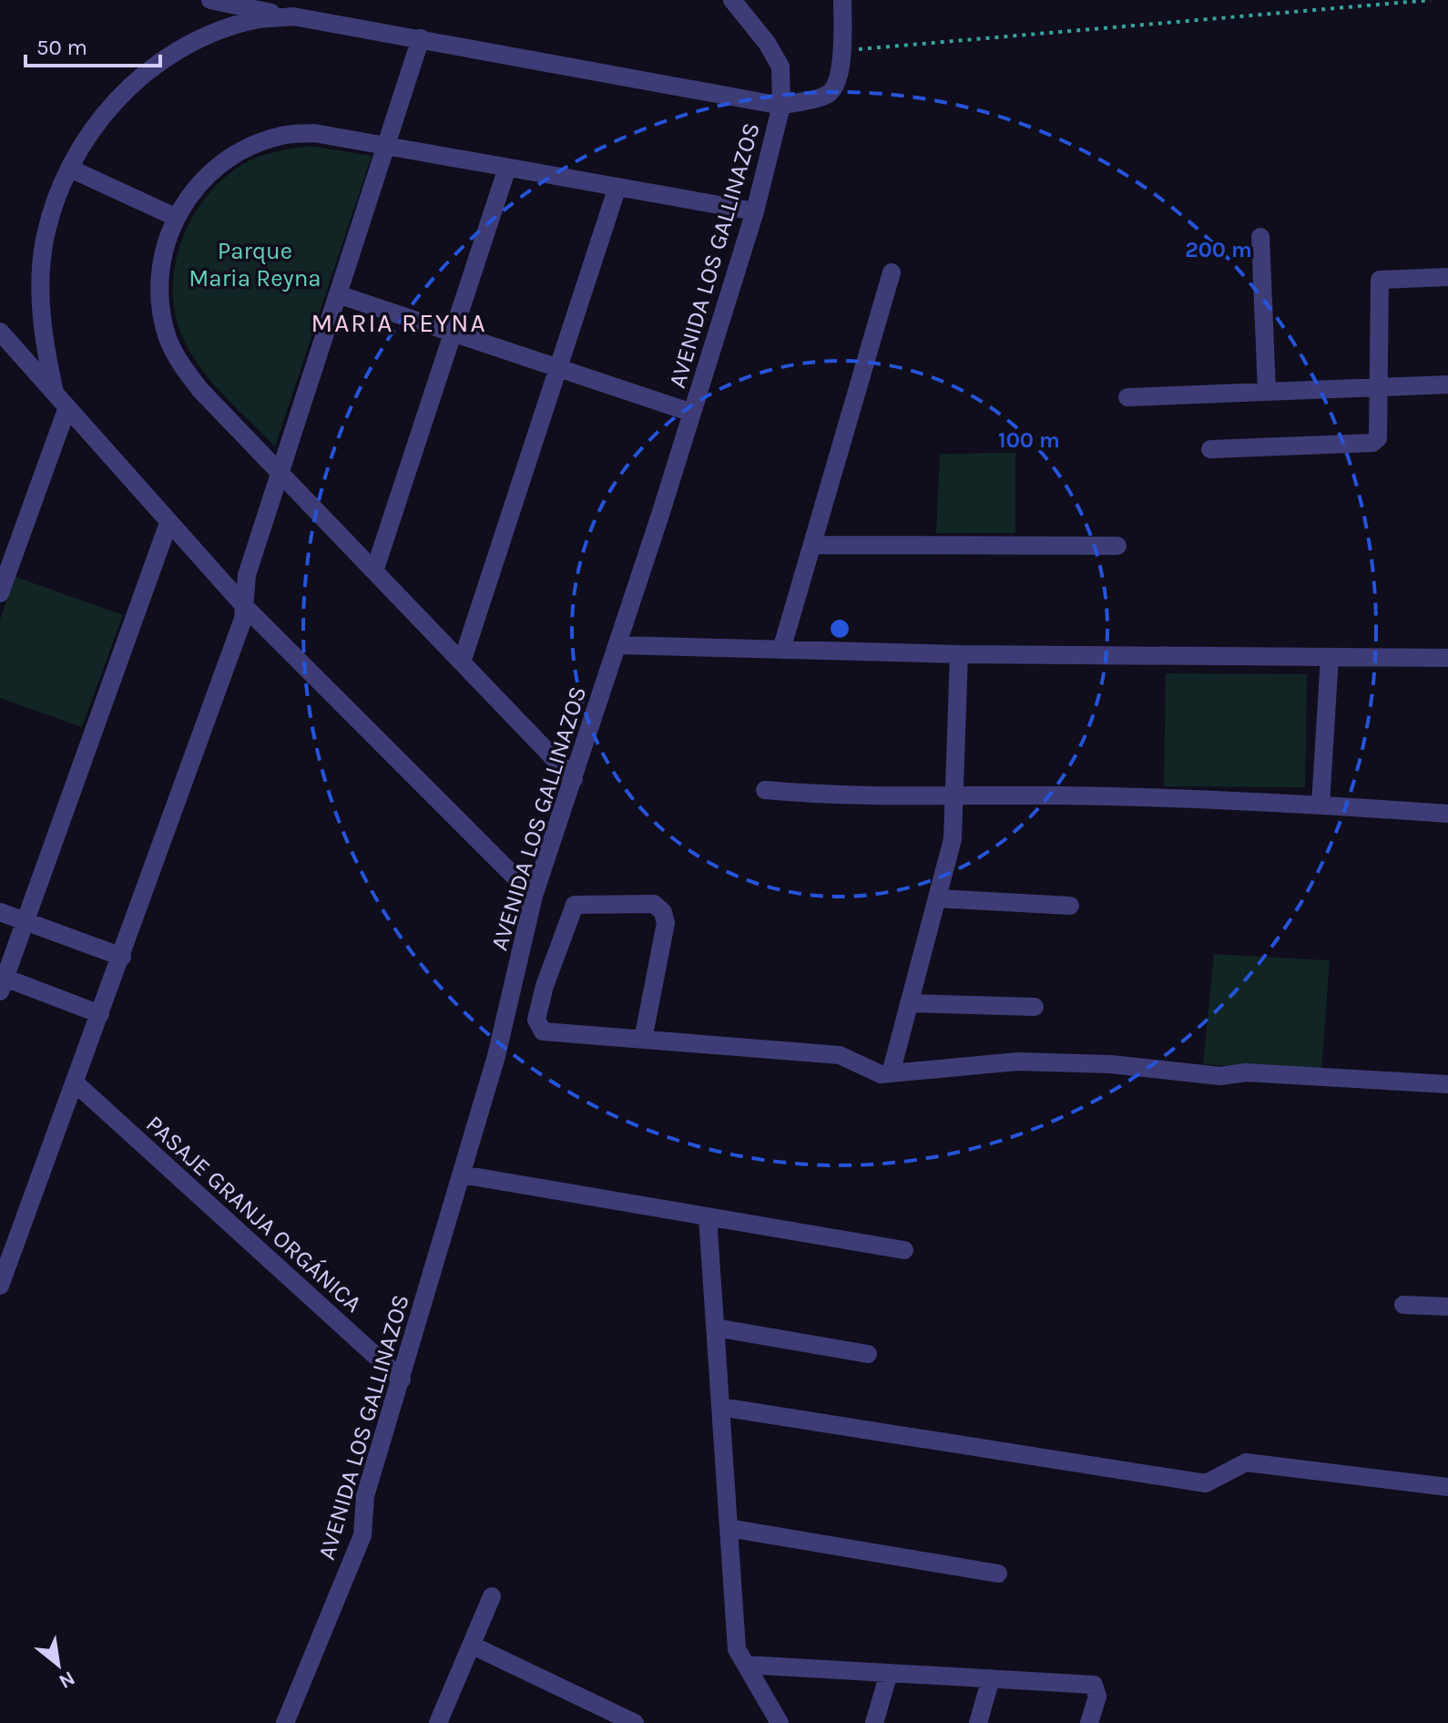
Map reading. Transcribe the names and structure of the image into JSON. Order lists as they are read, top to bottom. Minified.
{"streets":{"street":["AVENIDA LOS GALLINAZOS","PASAJE GRANJA ORGÁNICA"]},"crossings":[["AVENIDA LOS GALLINAZOS","PASAJE GRANJA ORGÁNICA"]],"districts":["MARIA REYNA"],"parks":["Parque Maria Reyna"],"scale_bar":"50 m","north":"bottom right","rings":["200 m","100 m"]}
